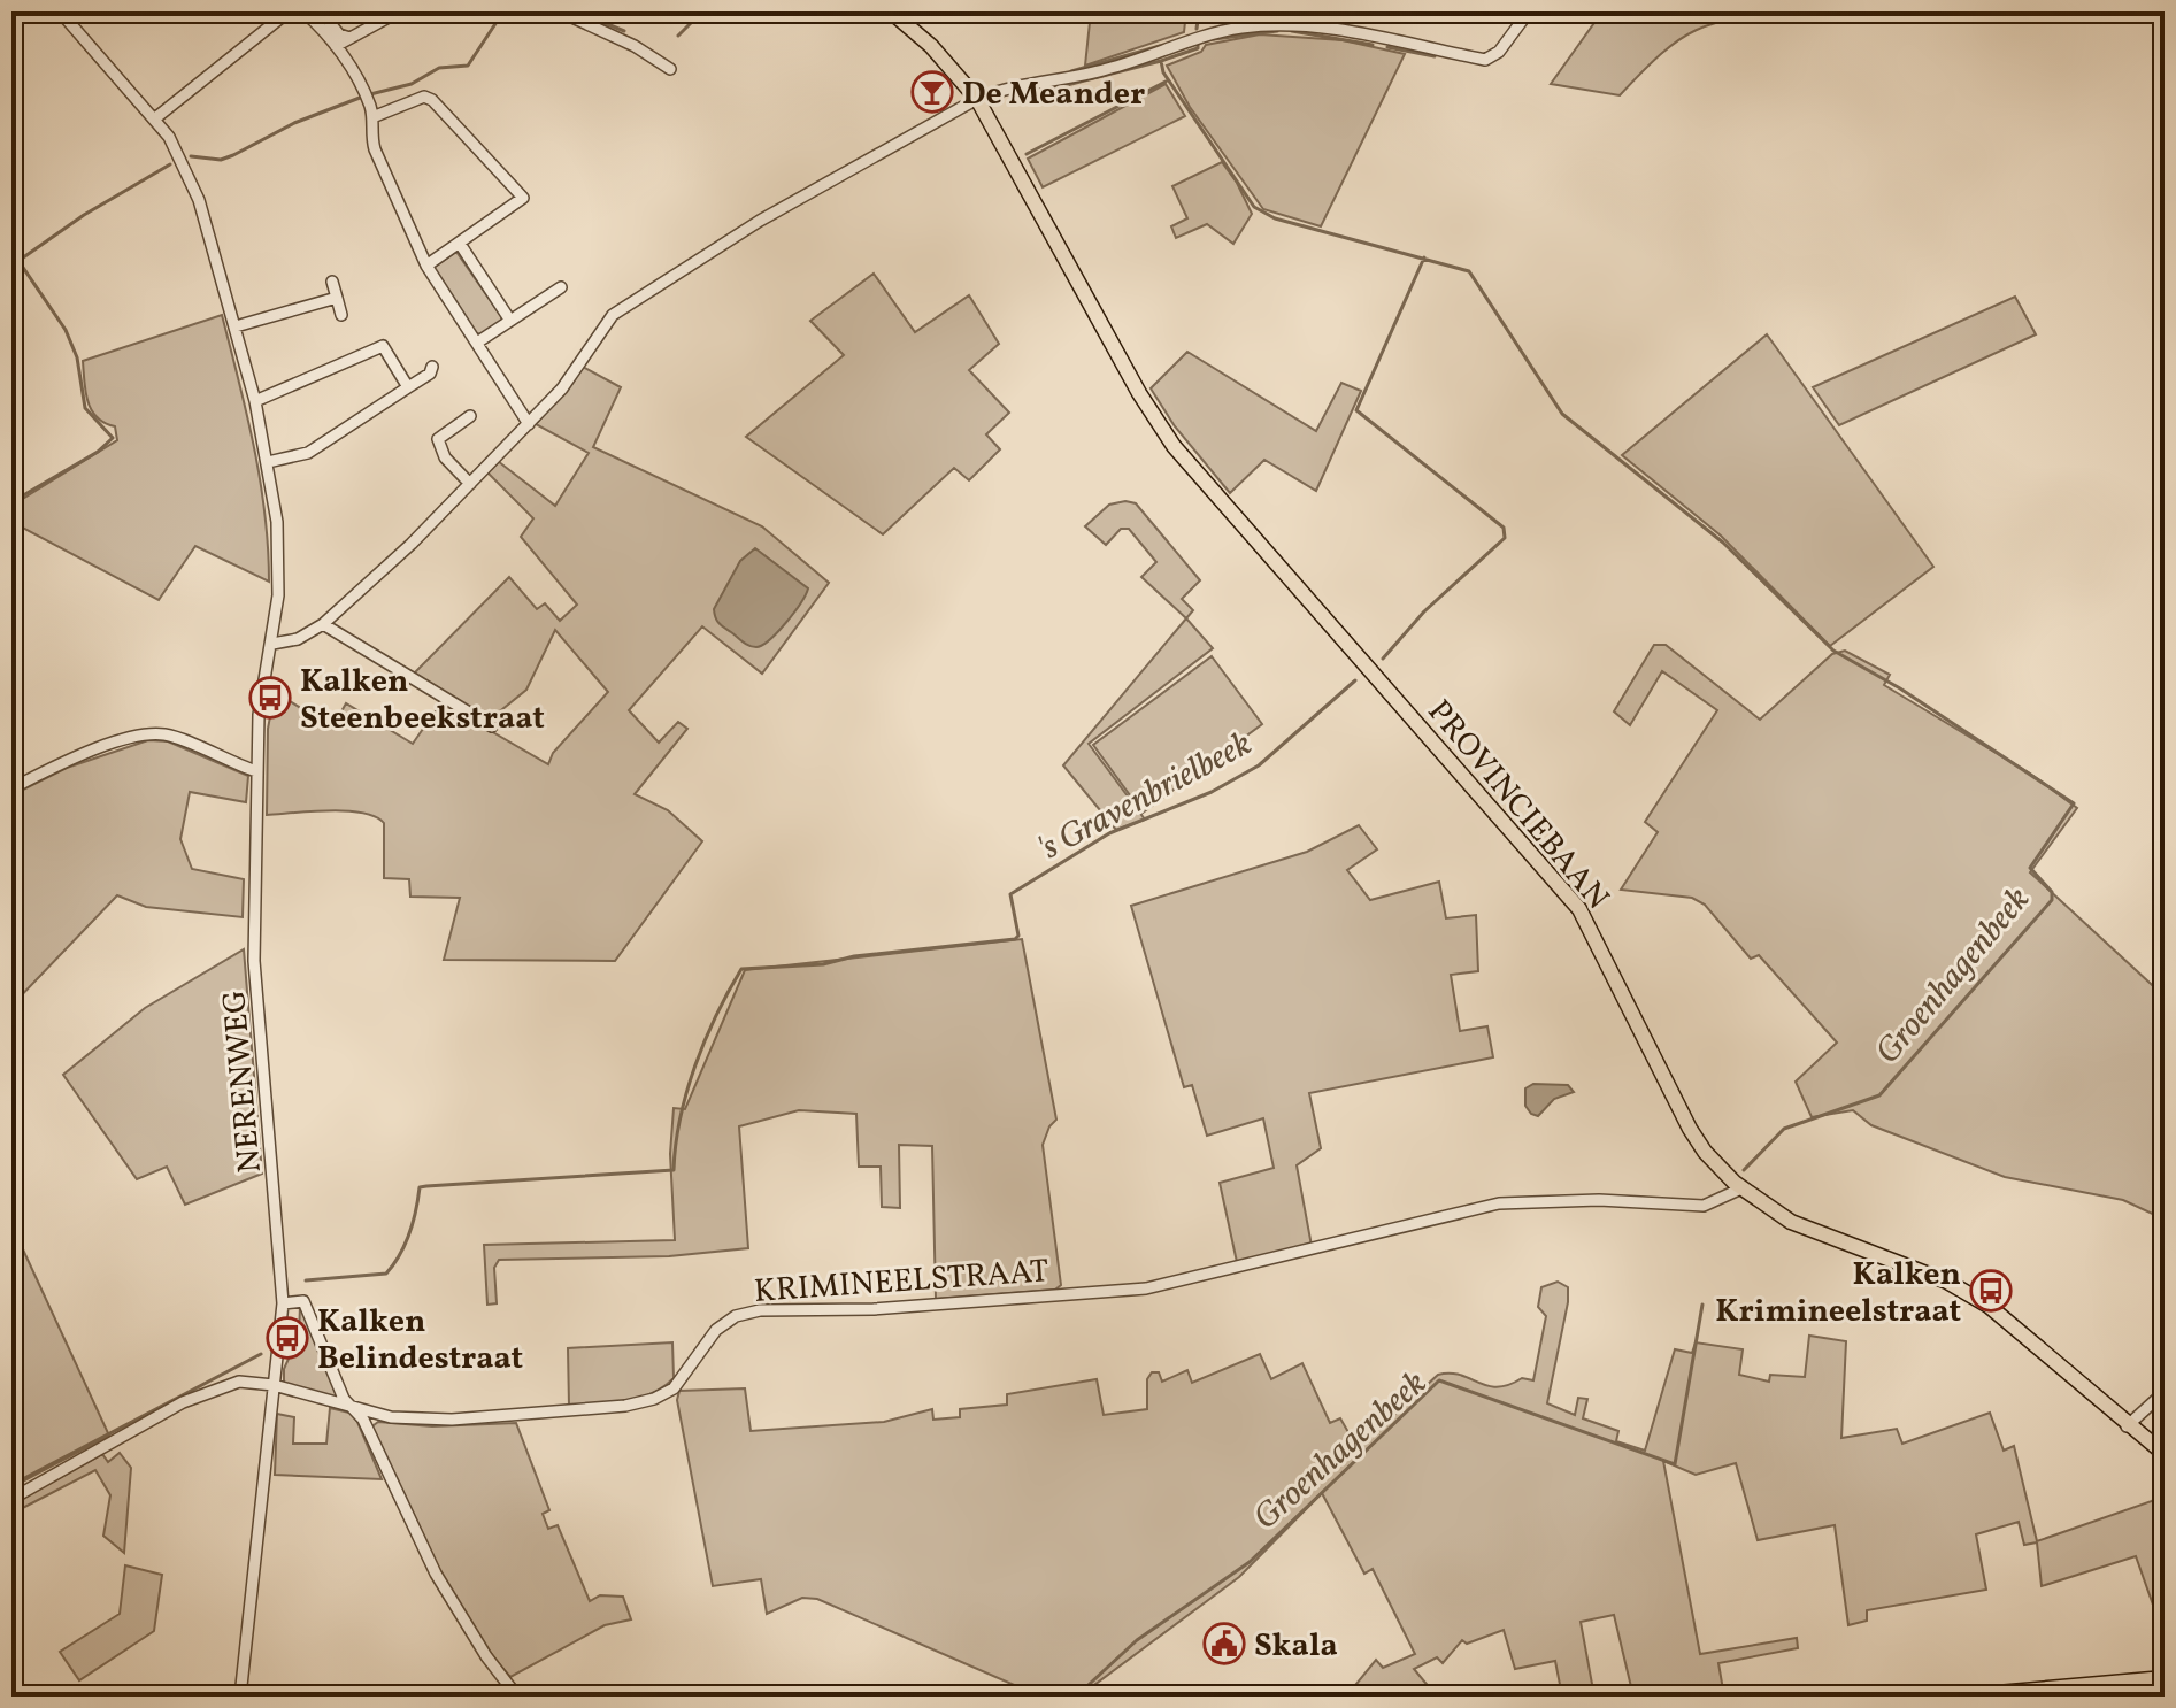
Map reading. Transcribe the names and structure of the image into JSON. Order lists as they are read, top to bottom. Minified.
{"streets":{"main road":["PROVINCIEBAAN"],"street":["NERENWEG","KRIMINEELSTRAAT"]},"crossings":[["PROVINCIEBAAN","KRIMINEELSTRAAT"],["NERENWEG","KRIMINEELSTRAAT"]],"water":["'s Gravenbrielbeek","Groenhagenbeek"],"places":{"bar":["De Meander"],"bus stop":["Kalken Steenbeekstraat","Kalken Krimineelstraat","Kalken Belindestraat"],"public building":["Skala"]}}
